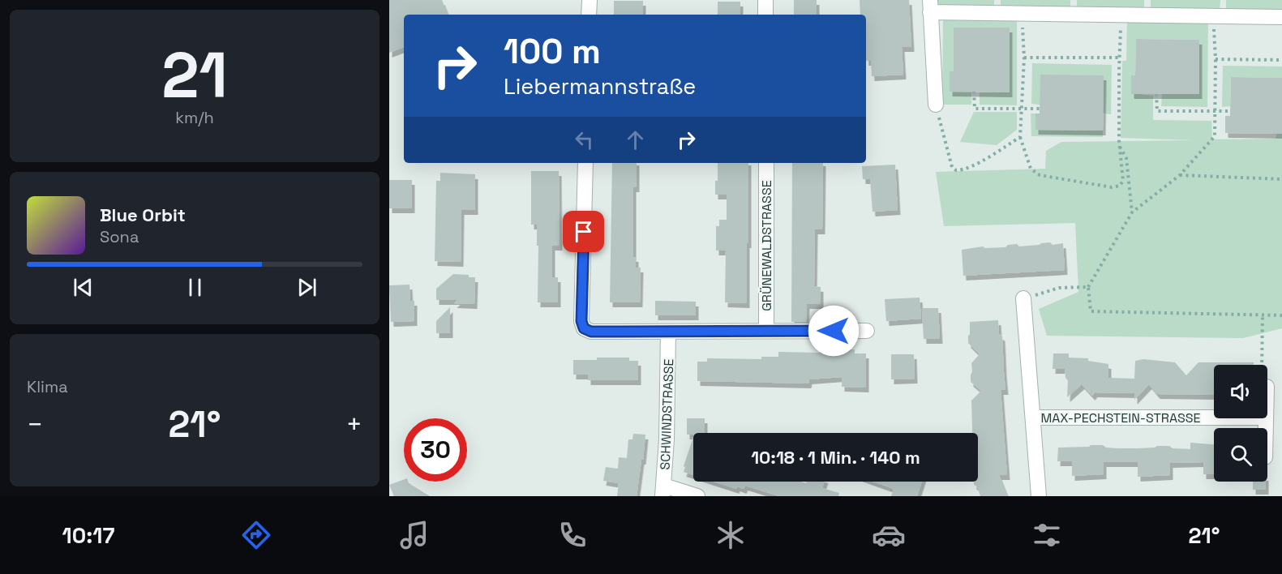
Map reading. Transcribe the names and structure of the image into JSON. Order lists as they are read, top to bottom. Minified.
{"streets":{"street":["GRÜNEWALDSTRASSE","SCHWINDSTRASSE","MAX-PECHSTEIN-STRASSE"]},"page":{"tile":[["21","km/h"],"Klima"],"turn":["100 m","Liebermannstraße"],"song":["Blue Orbit","Sona"],"heat":["−","21°","+"],"limit":"30","trip":"10:18 · 1 Min. · 140 m","tabs":["10:17","21°"]}}
